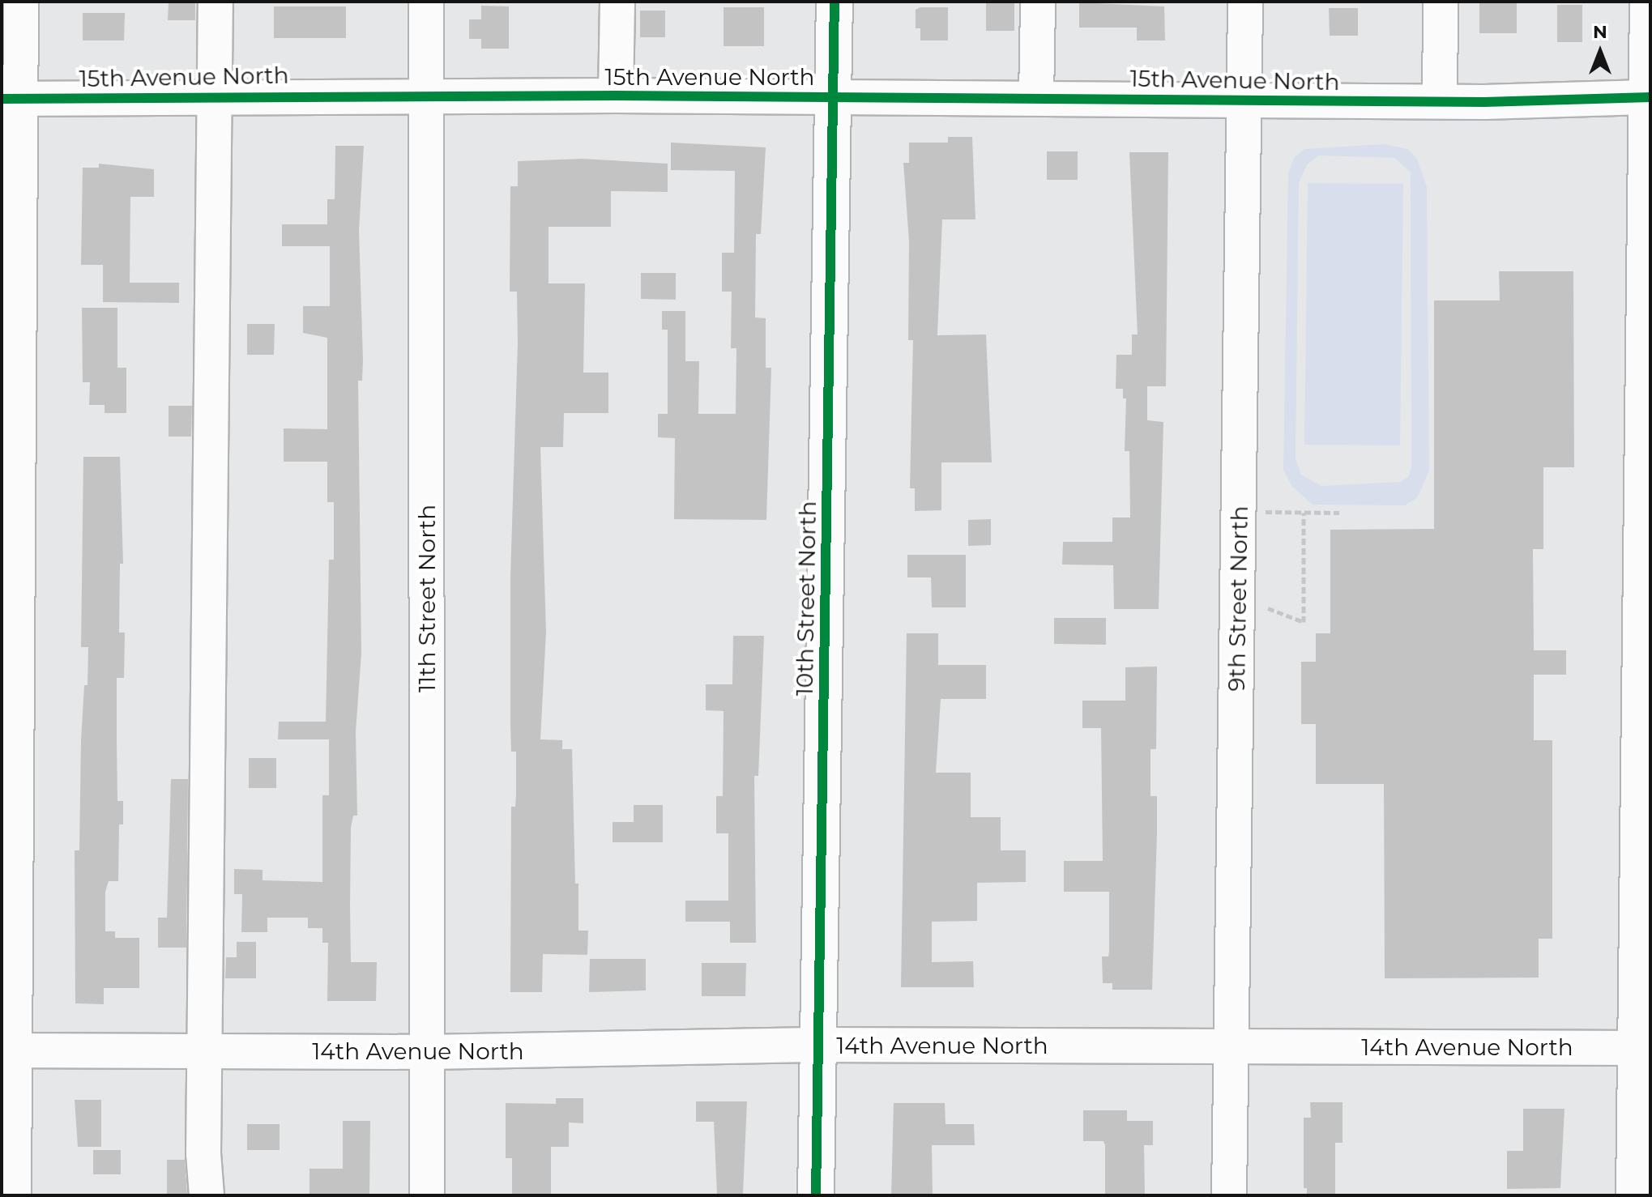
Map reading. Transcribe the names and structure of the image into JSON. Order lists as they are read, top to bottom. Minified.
{"streets":{"main road":["10th Street North"],"street":["15th Avenue North","11th Street North","9th Street North","14th Avenue North"]},"crossings":[["15th Avenue North","11th Street North"],["15th Avenue North","10th Street North"],["15th Avenue North","9th Street North"],["11th Street North","14th Avenue North"],["10th Street North","14th Avenue North"],["9th Street North","14th Avenue North"]],"north":"top"}
